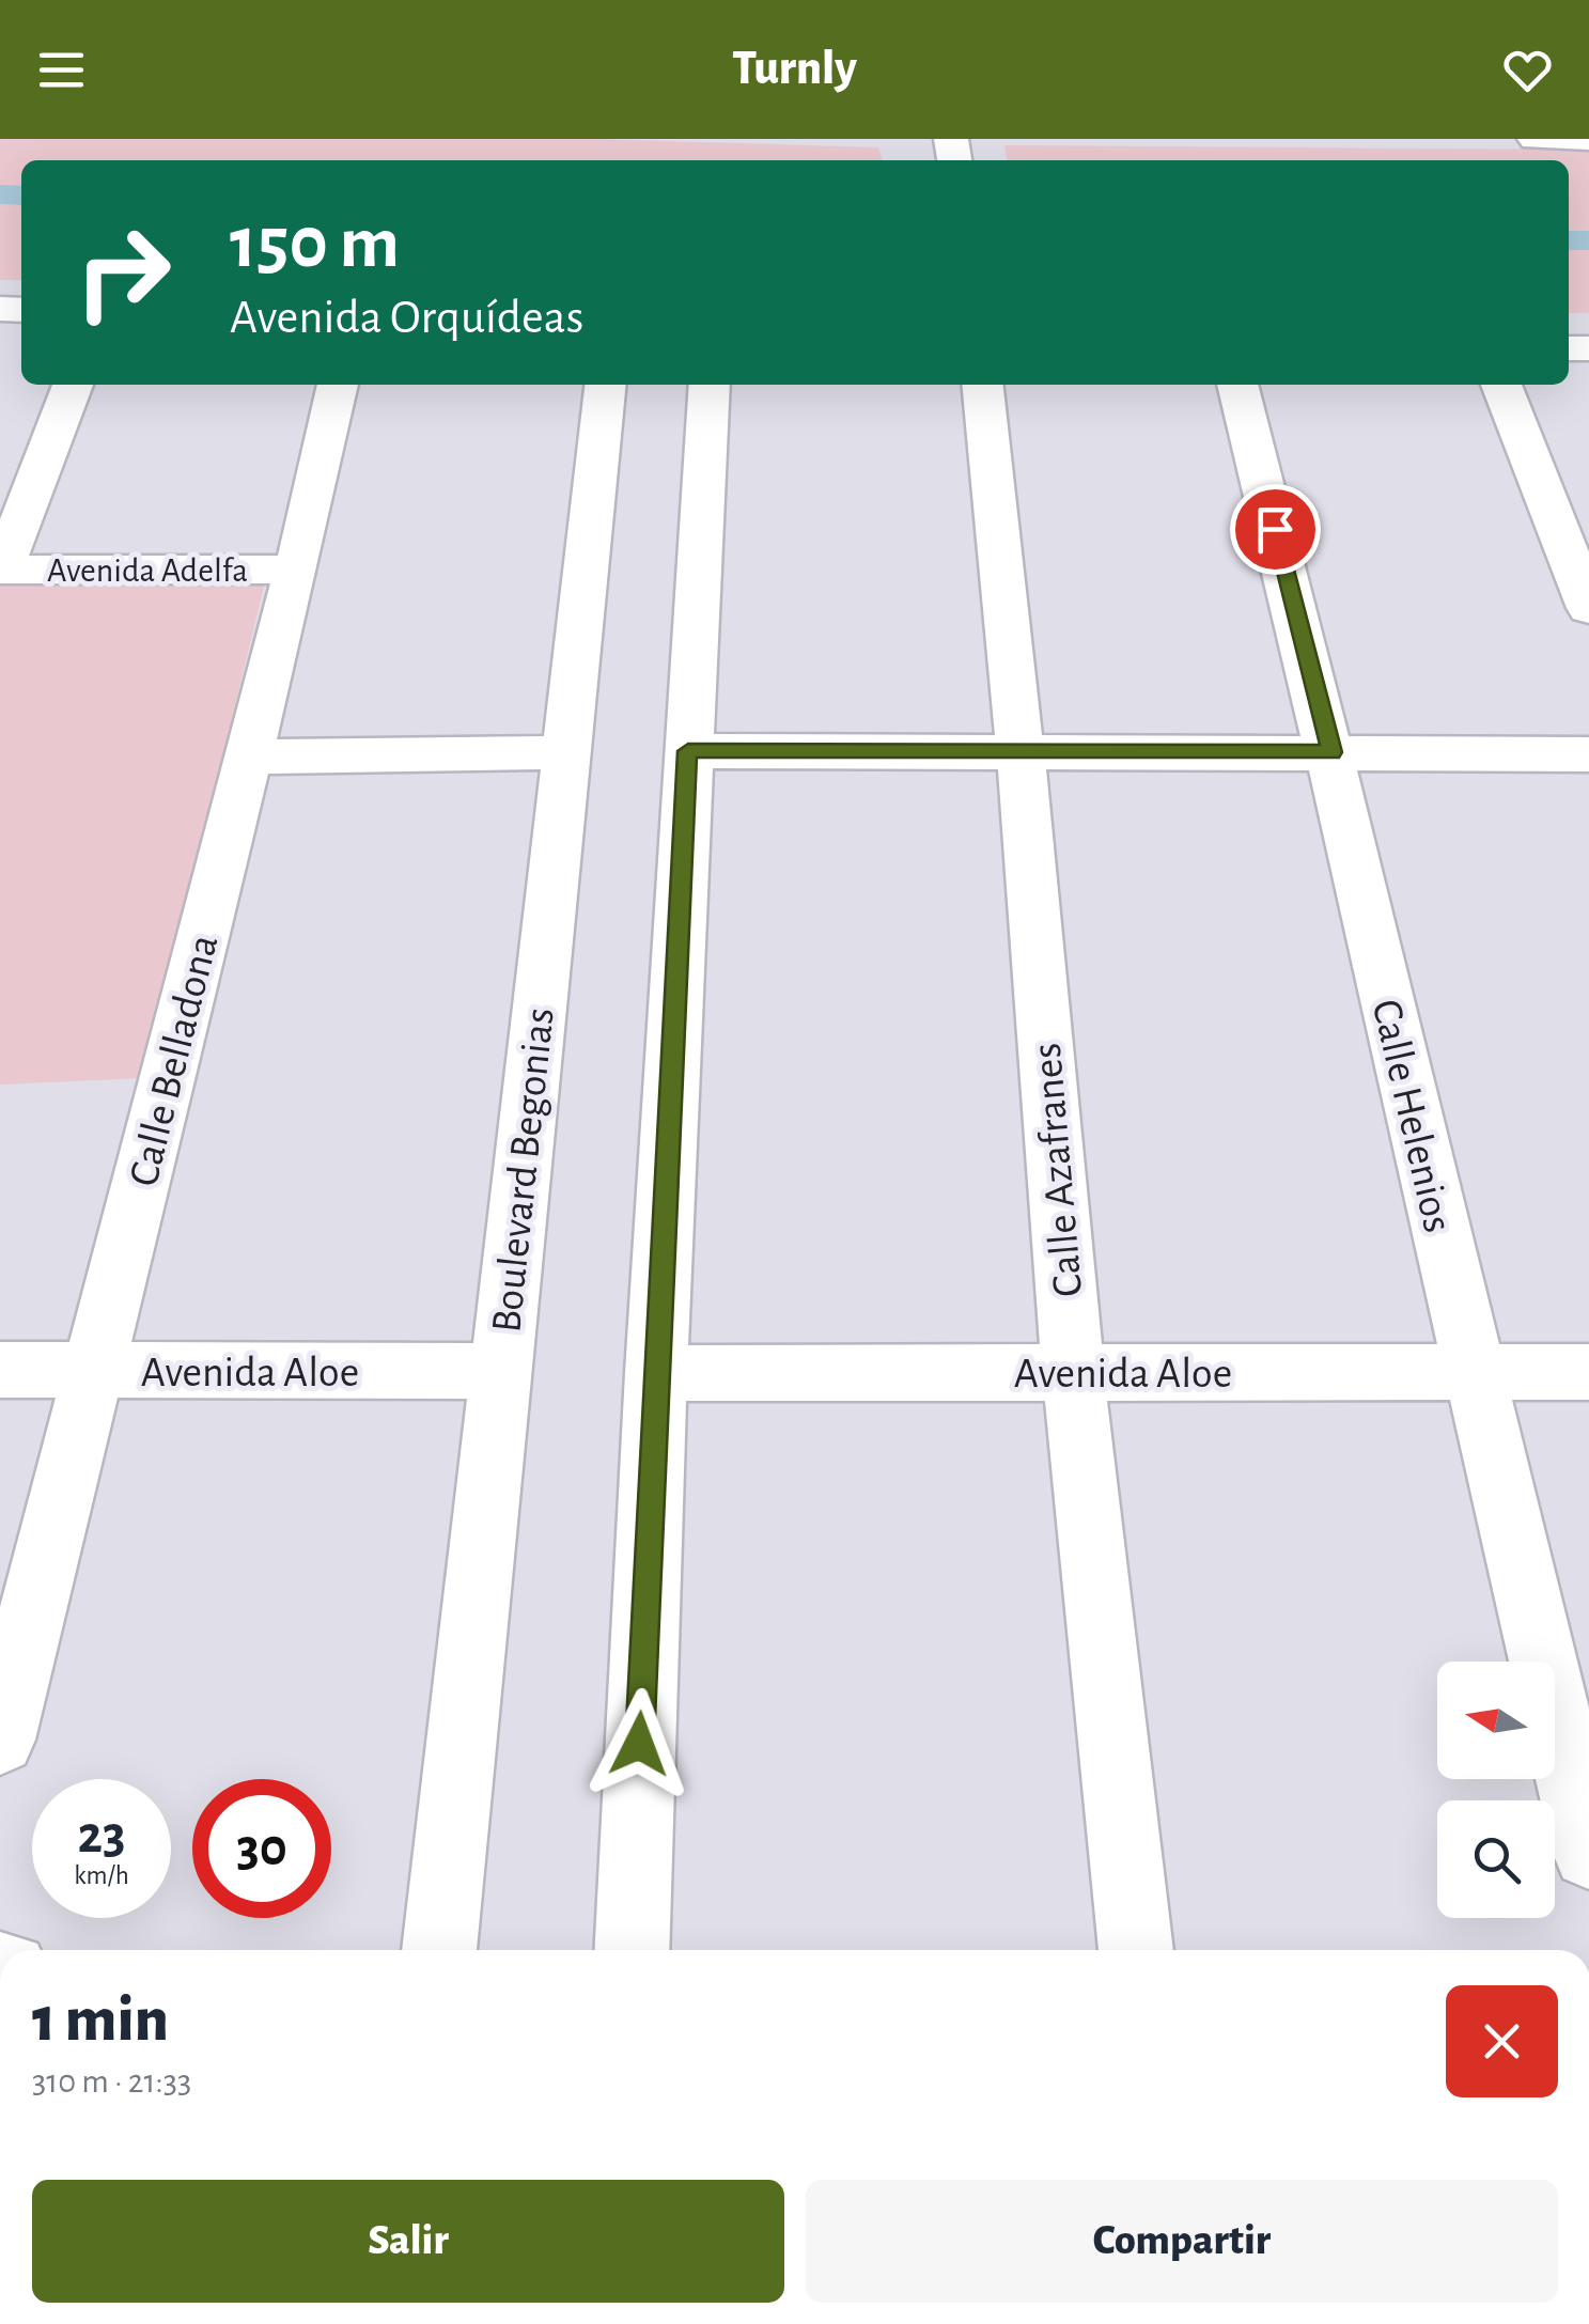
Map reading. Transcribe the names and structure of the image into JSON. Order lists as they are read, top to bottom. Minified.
{"streets":{"street":["Avenida Adelfa","Calle Belladona","Calle Helenios","Boulevard Begonias","Calle Azafranes","Avenida Aloe"]},"crossings":[["Avenida Adelfa","Calle Belladona"],["Calle Belladona","Avenida Aloe"],["Calle Helenios","Avenida Aloe"],["Boulevard Begonias","Avenida Aloe"],["Calle Azafranes","Avenida Aloe"]],"north":"left","page":{"header":"Turnly","turn":["150 m","Avenida Orquídeas"],"speed":"23 km/h","limit":"30","heading":["1 min","310 m · 21:33"],"buttons":["Salir","Compartir"]}}
